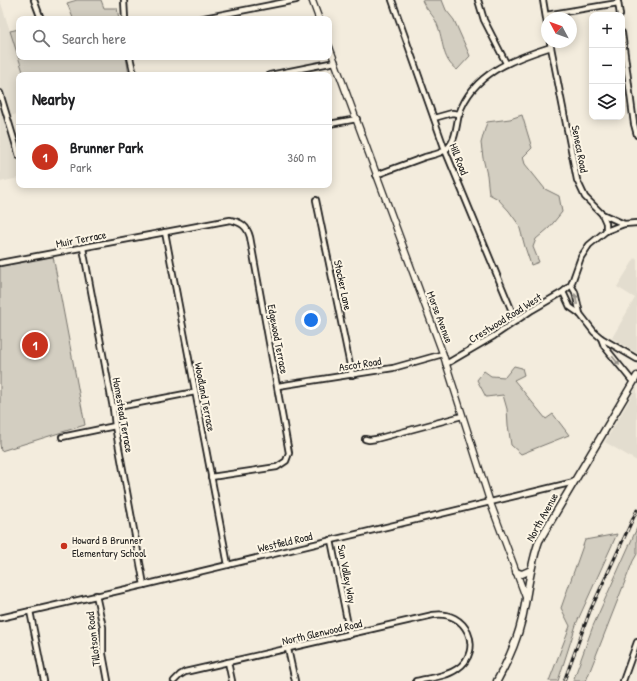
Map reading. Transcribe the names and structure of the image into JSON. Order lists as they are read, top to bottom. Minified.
{"streets":{"main road":["North Avenue"],"street":["Seneca Road","Hill Road","Muir Terrace","Stocker Lane","Morse Avenue","Crestwood Road West","Edgewood Terrace","Ascot Road","Woodland Terrace","Homestead Terrace","Westfield Road","Sun Valley Way","North Glenwood Road","Tillotson Road"]},"crossings":[["Hill Road","Crestwood Road West"],["Muir Terrace","Edgewood Terrace"],["Muir Terrace","Woodland Terrace"],["Muir Terrace","Homestead Terrace"],["Stocker Lane","Ascot Road"],["Morse Avenue","Crestwood Road West"],["Morse Avenue","Ascot Road"],["Morse Avenue","North Avenue"],["Morse Avenue","Westfield Road"],["Edgewood Terrace","Ascot Road"],["Edgewood Terrace","Woodland Terrace"],["Woodland Terrace","Westfield Road"],["Homestead Terrace","Westfield Road"],["North Avenue","Westfield Road"],["Westfield Road","Sun Valley Way"],["Westfield Road","Tillotson Road"],["Sun Valley Way","North Glenwood Road"]],"places":["Howard B Brunner Elementary School"],"north":"top left","page":{"map_buttons":["+","−"],"search":"Search here","heading":"Nearby","list":[{"mark":"1","name":"Brunner Park","note":"Park","value":"360 m"}],"pins":"1"}}
